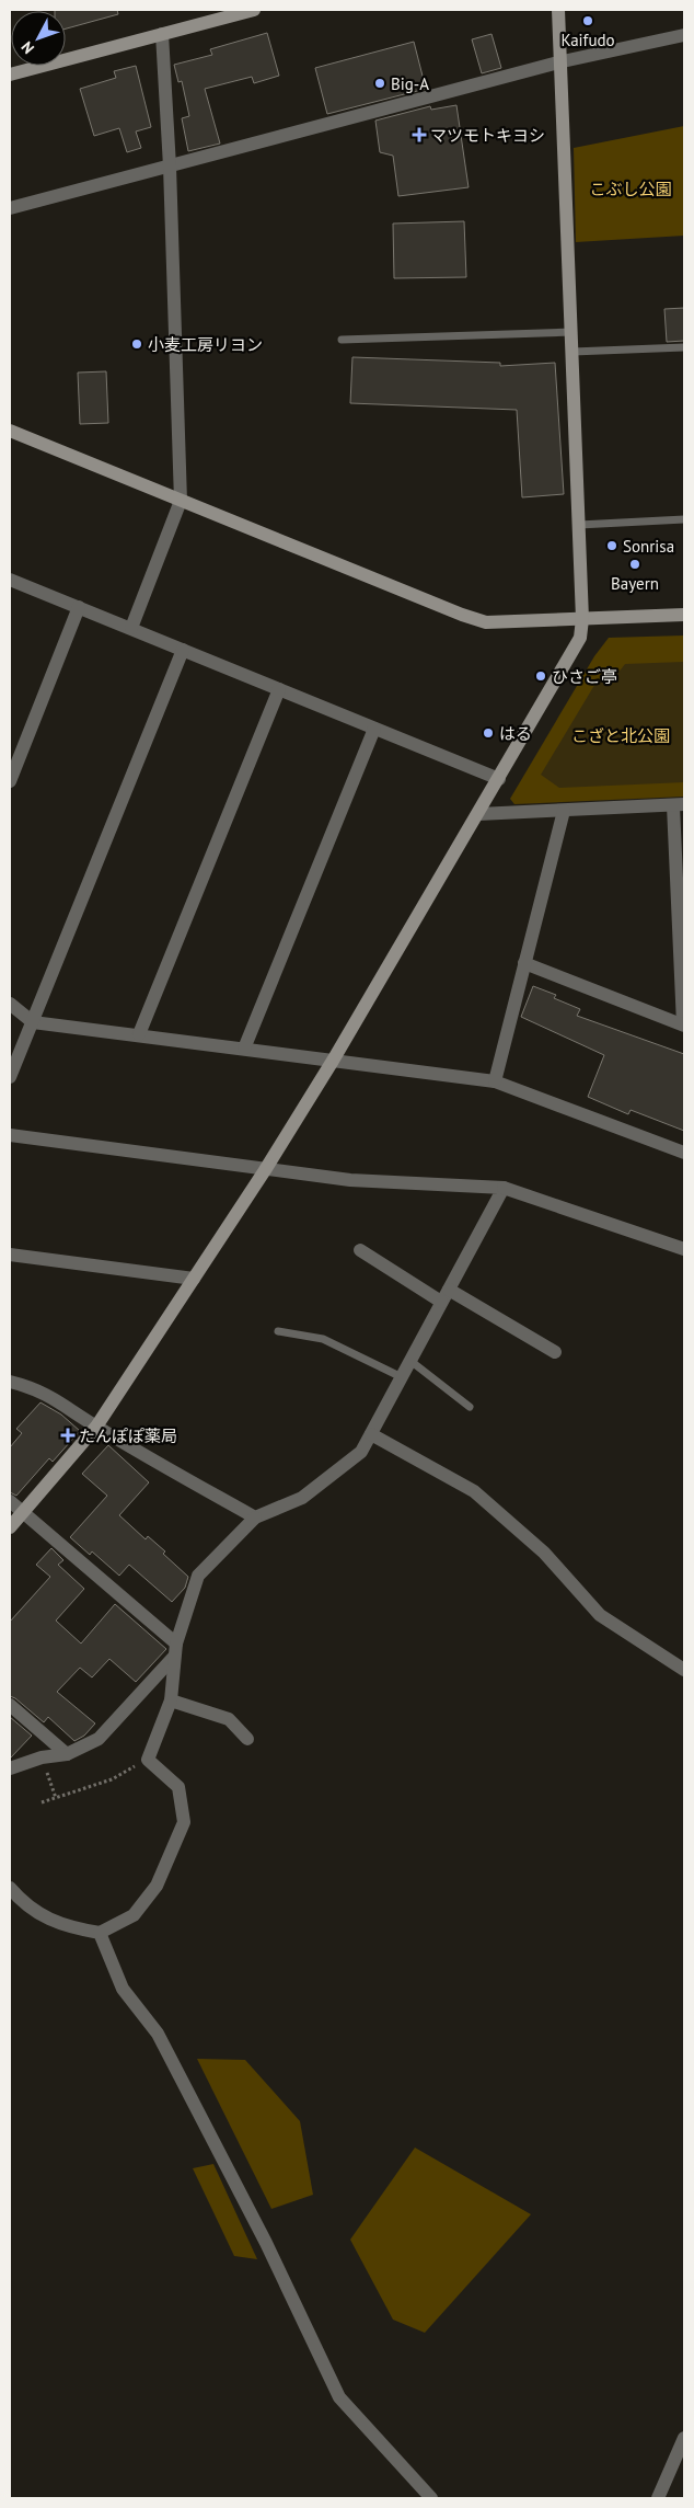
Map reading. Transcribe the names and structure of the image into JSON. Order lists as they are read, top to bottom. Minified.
{"parks":["こぶし公園","こざと北公園"],"places":{"other":["Kaifudo","Big-A","小麦工房リヨン","Sonrisa","Bayern","ひさご亭","はる"],"health":["マツモトキヨシ","たんぽぽ薬局"]},"north":"bottom left"}
